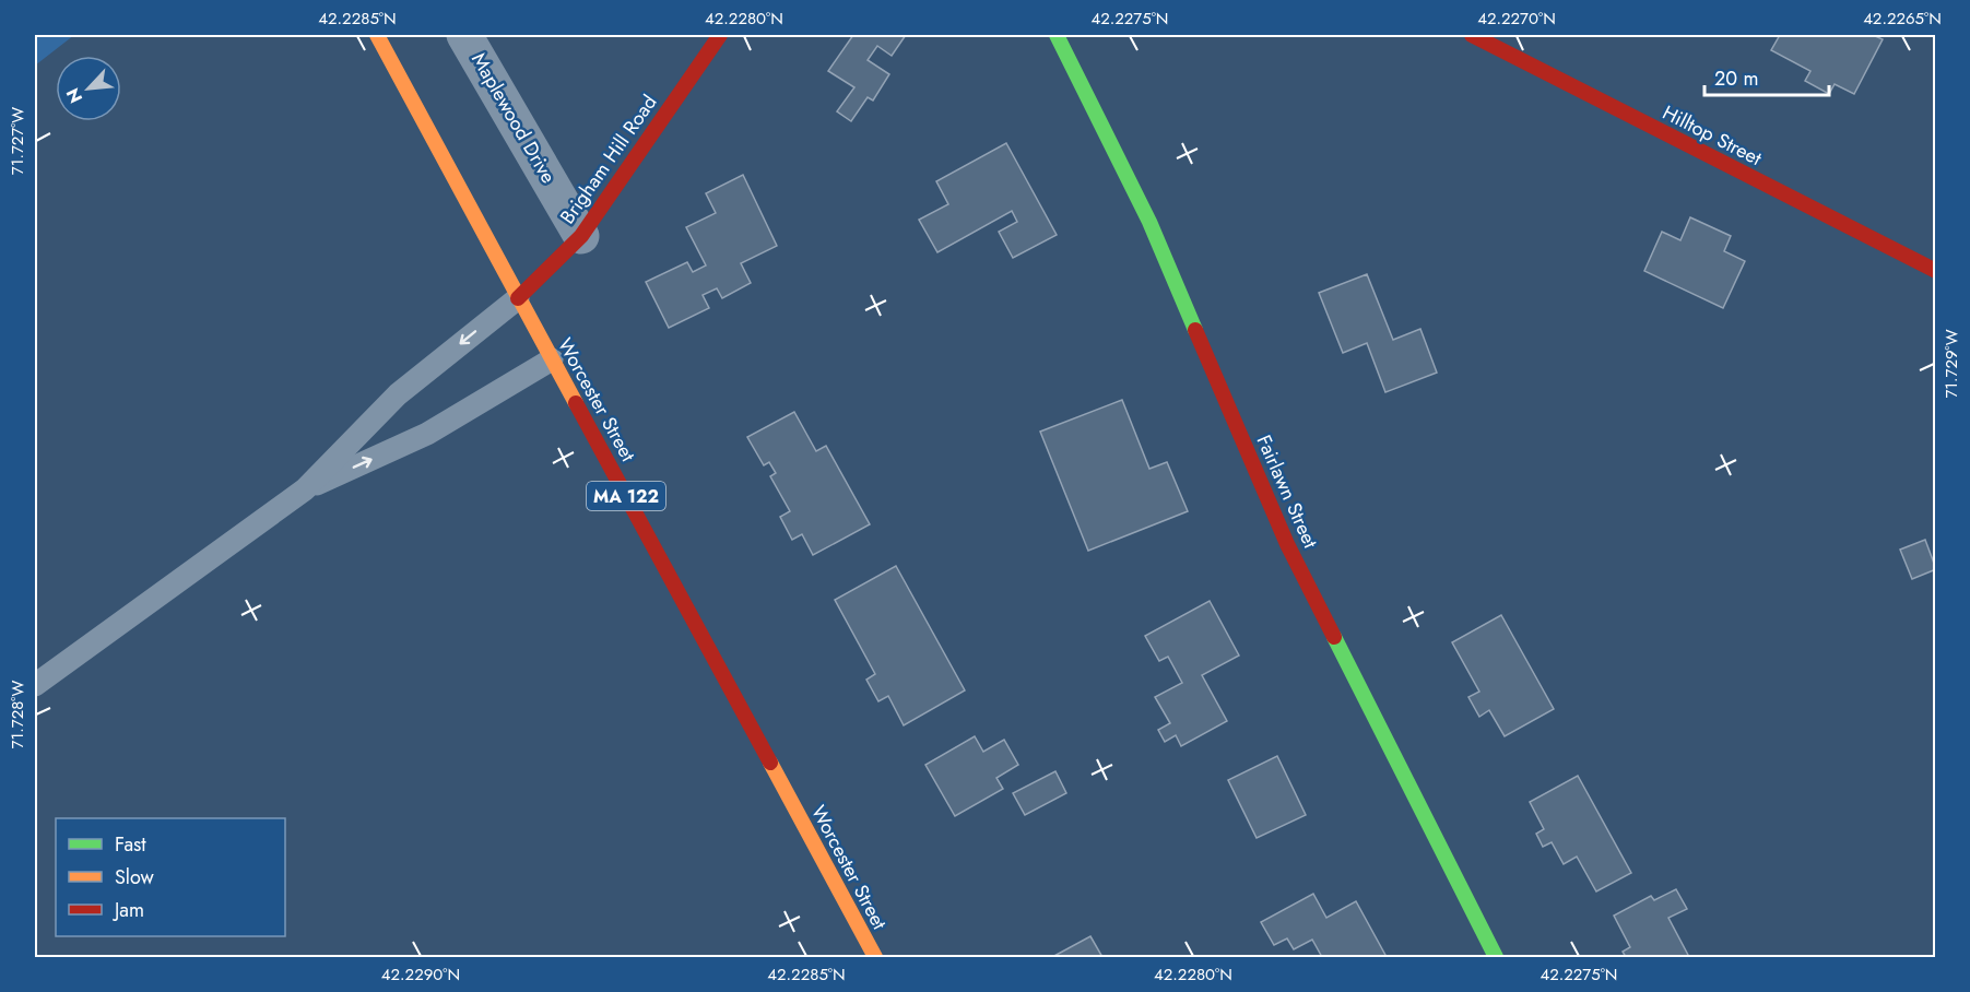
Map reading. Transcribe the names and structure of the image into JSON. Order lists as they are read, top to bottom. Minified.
{"streets":{"street":["Maplewood Drive","Hilltop Street","Brigham Hill Road","Worcester Street","Fairlawn Street","MA 122"]},"crossings":[["Maplewood Drive","Brigham Hill Road"],["Brigham Hill Road","Worcester Street"]],"legend":["Fast","Slow","Jam"],"scale_bar":"20 m","north":"bottom left","coordinates":["42.2285°N","42.2280°N","42.2275°N","42.2270°N","42.2265°N","71.727°W","71.729°W","71.728°W","42.2290°N"]}
